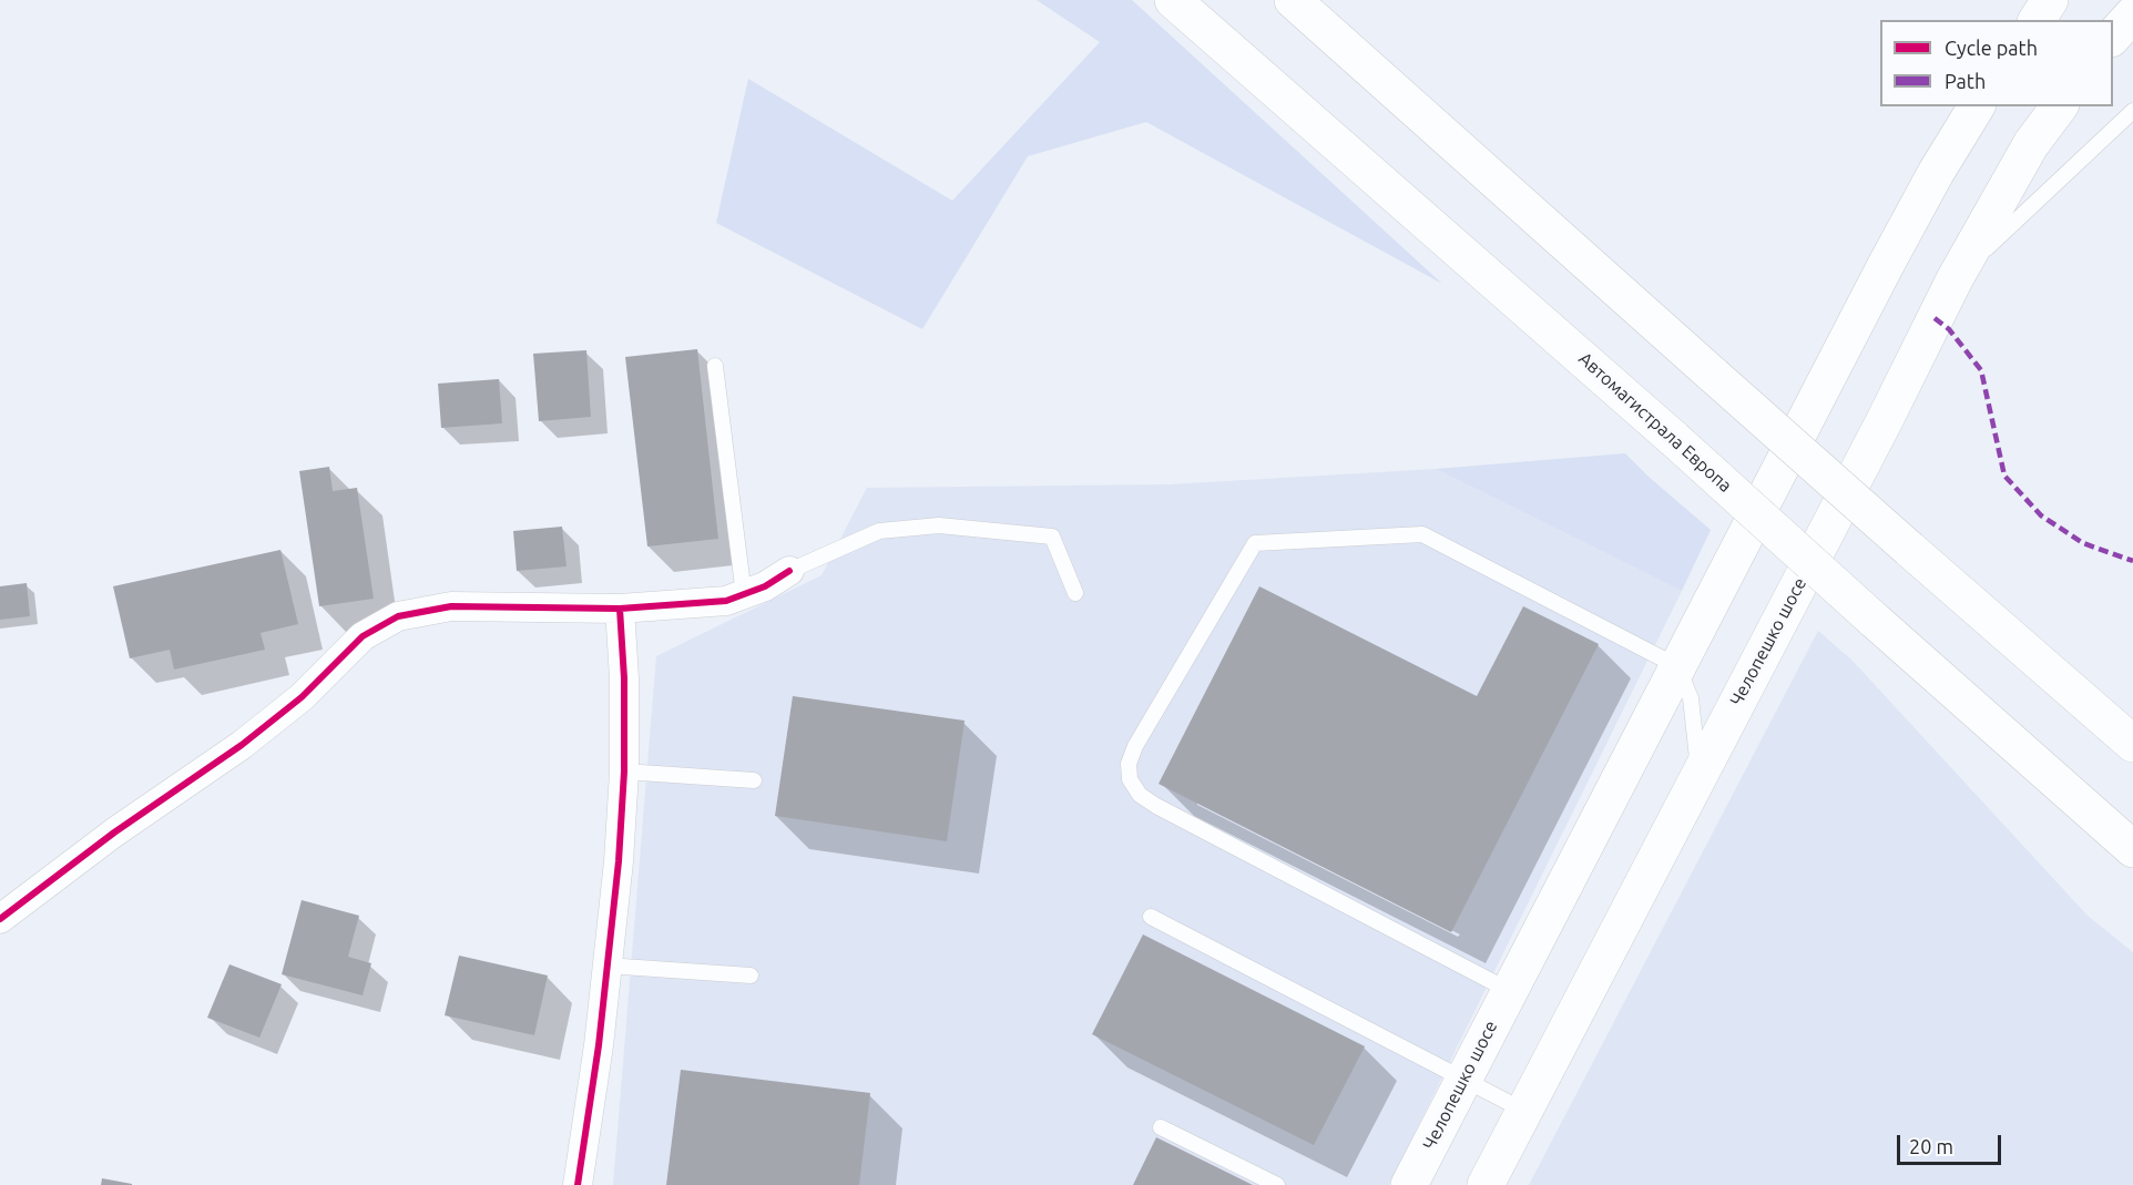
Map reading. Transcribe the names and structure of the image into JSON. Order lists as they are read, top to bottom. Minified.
{"streets":{"main road":["Автомагистрала Европа","Челопешко шосе"]},"legend":["Cycle path","Path"],"scale_bar":"20 m"}
